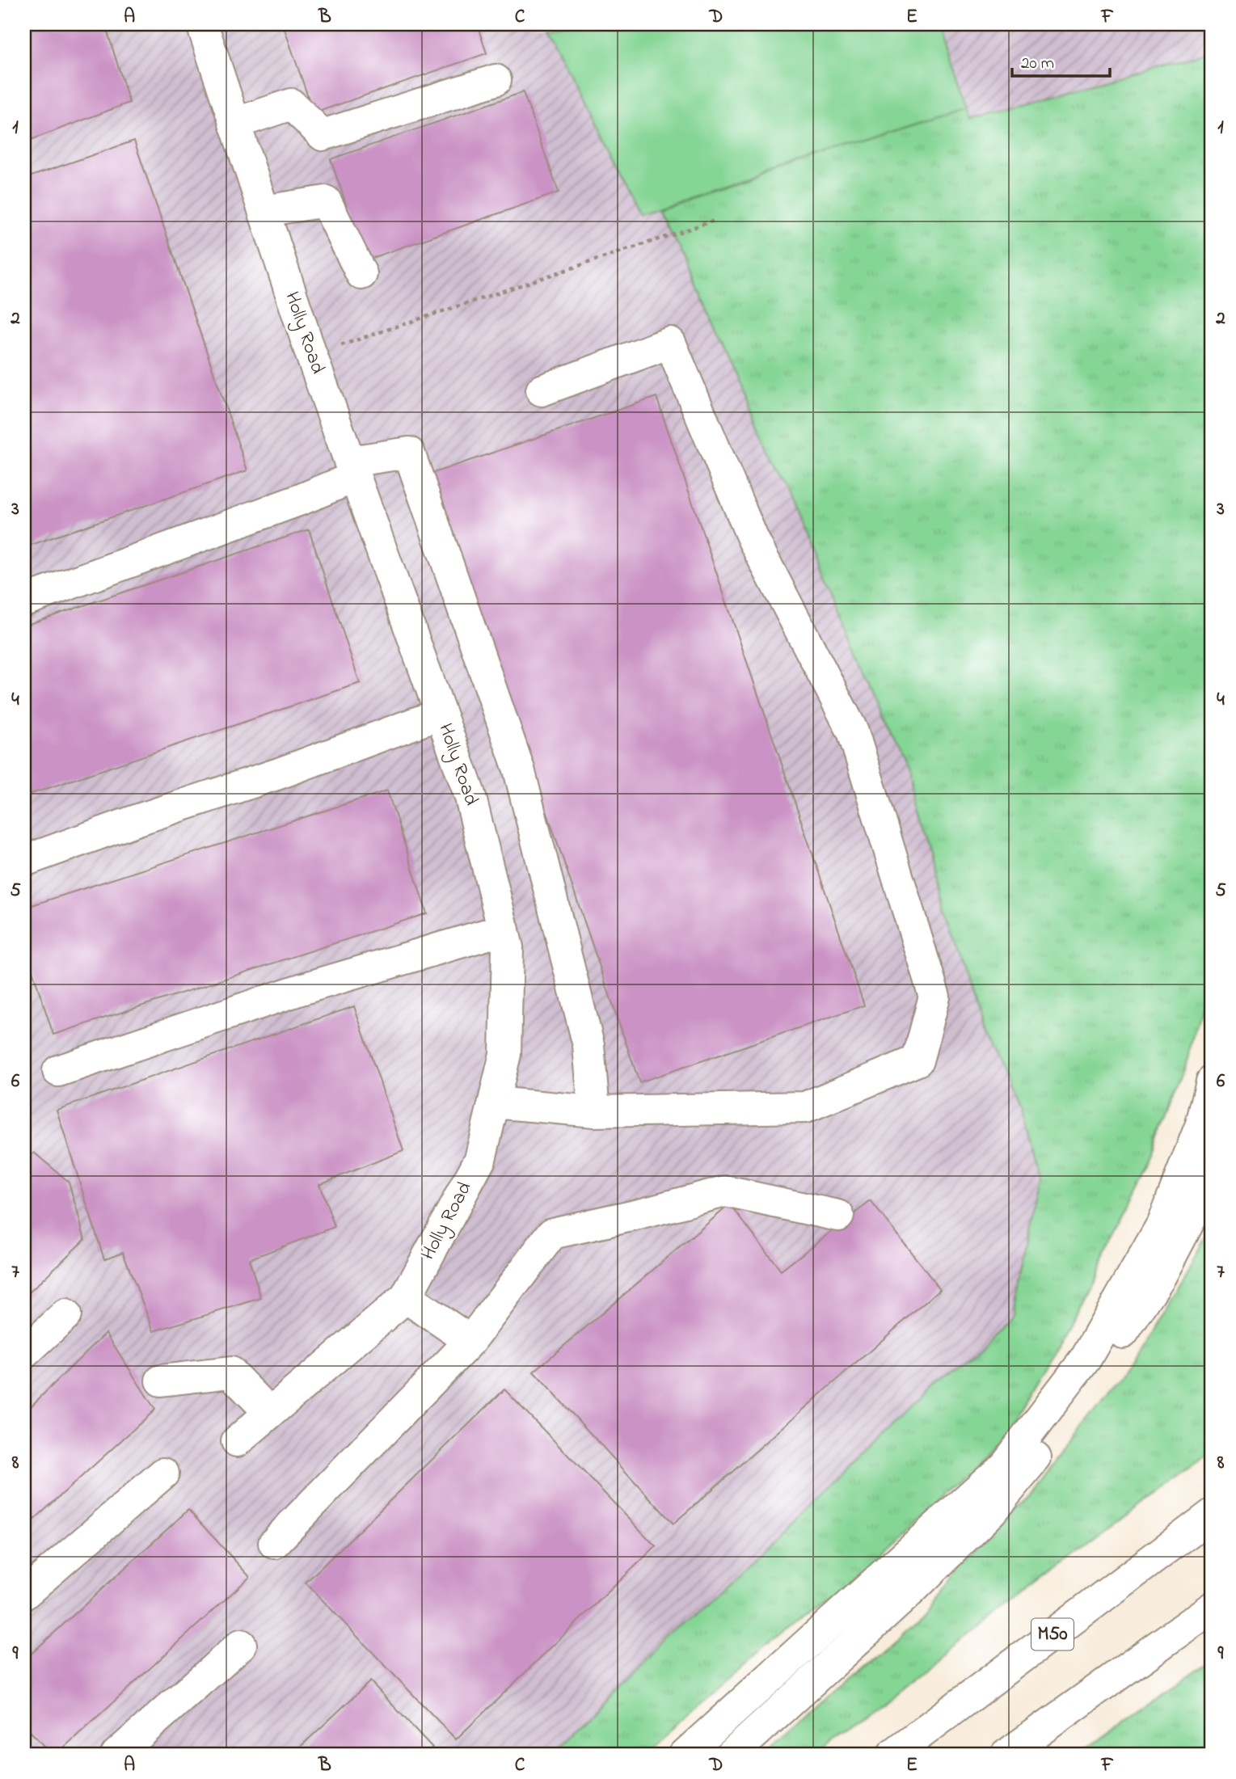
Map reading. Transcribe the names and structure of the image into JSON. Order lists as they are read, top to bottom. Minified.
{"streets":{"main road":["Holly Road","M50"]},"scale_bar":"20 m","grid":{"columns":["A","B","C","D","E","F"],"rows":["1","2","3","4","5","6","7","8","9"]}}
